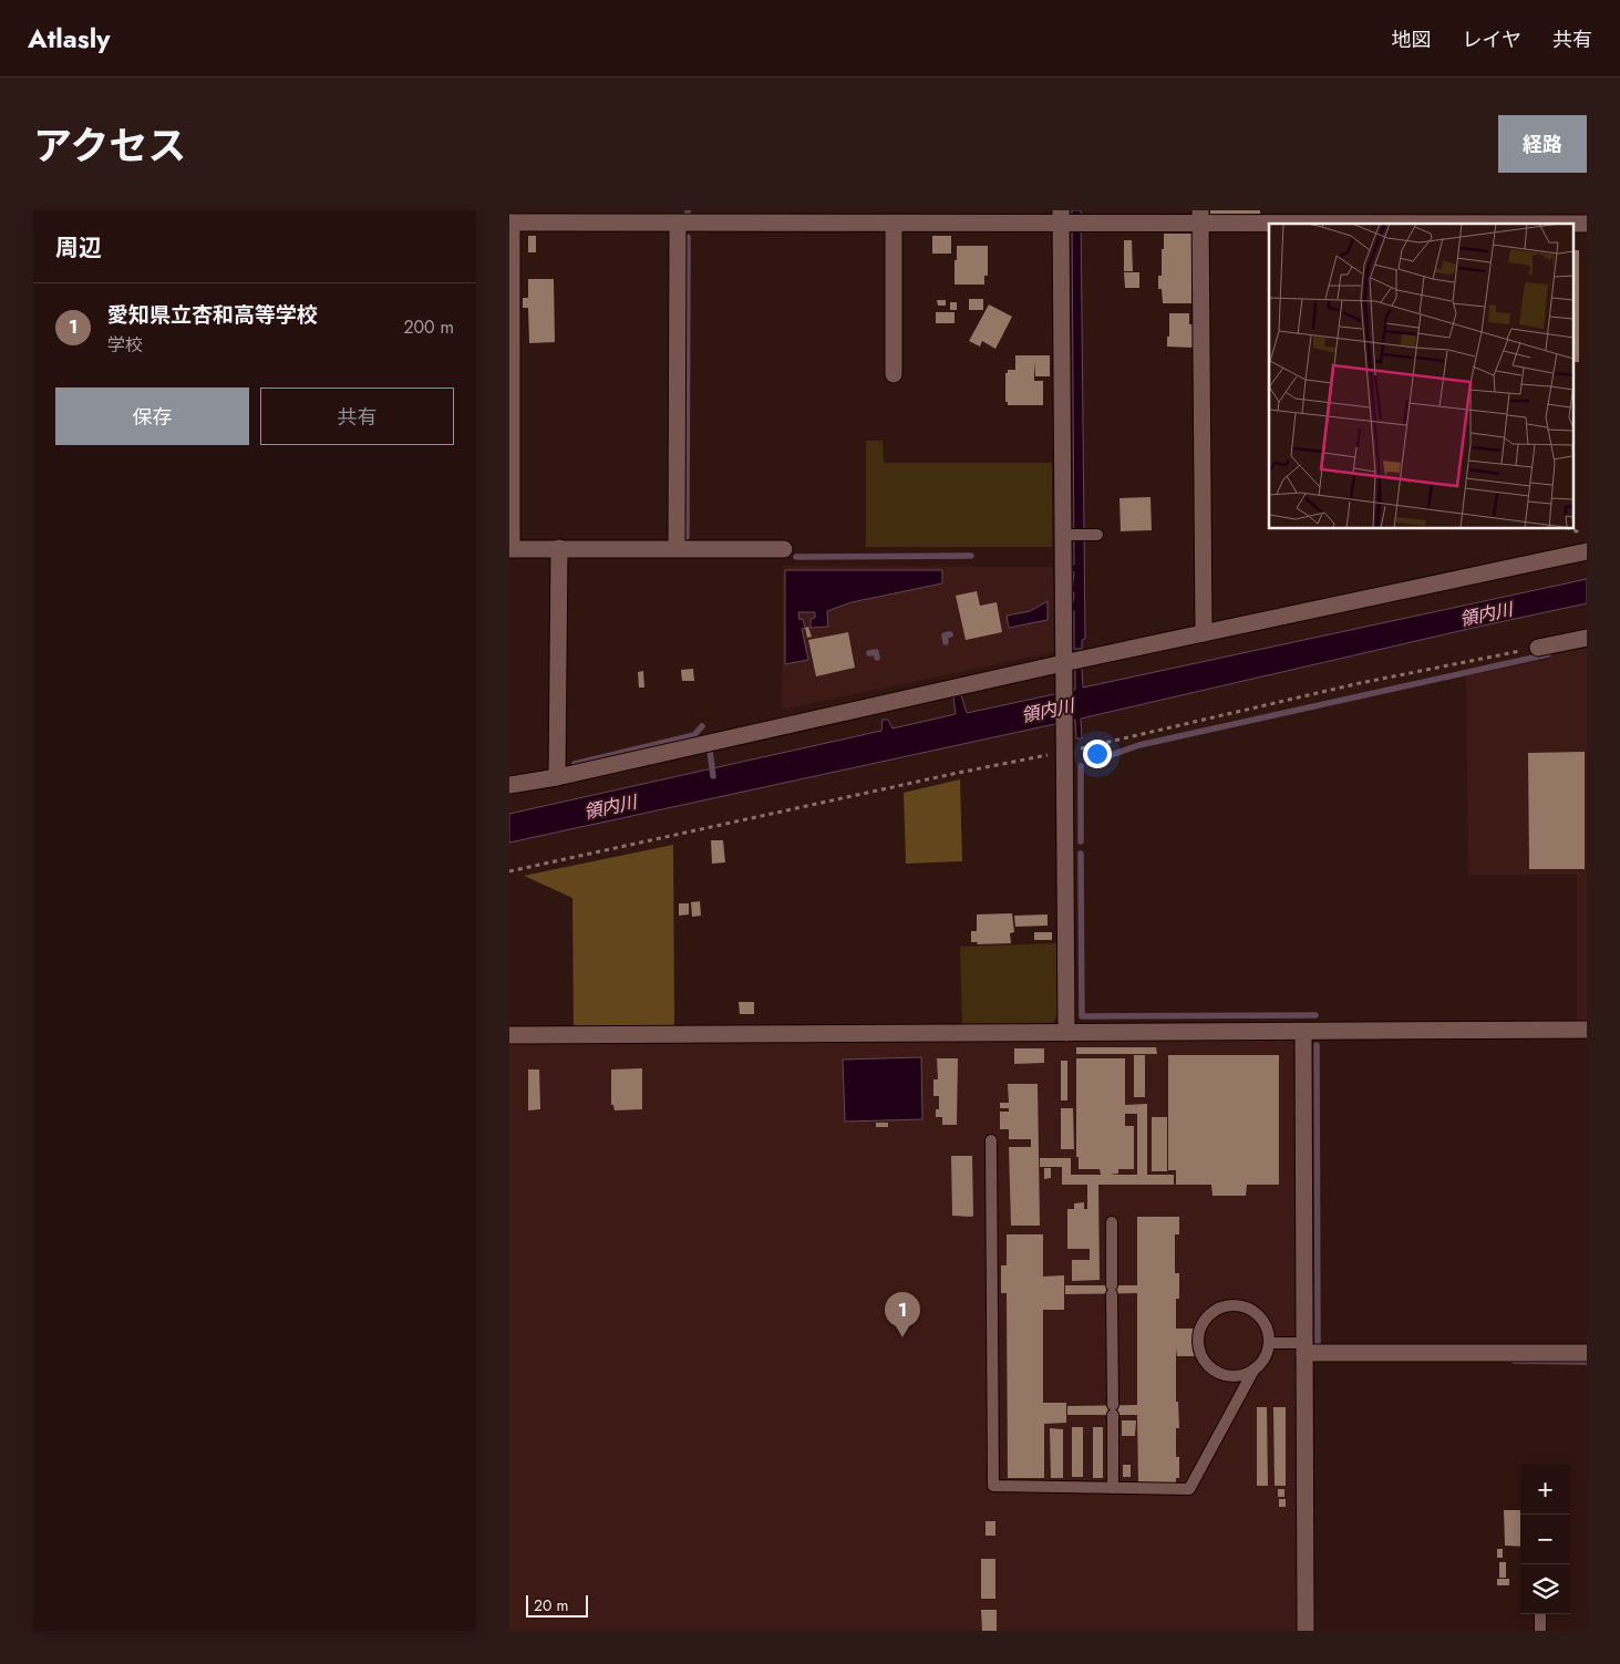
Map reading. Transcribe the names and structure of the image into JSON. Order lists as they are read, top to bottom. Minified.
{"water":["領内川"],"scale_bar":"20 m","page":{"header":"Atlasly","nav":["地図","レイヤ","共有"],"title":"アクセス","buttons":["経路",["保存","共有"]],"heading":"周辺","list":[{"mark":"1","name":"愛知県立杏和高等学校","note":"学校","value":"200 m"}],"pins":"1","map_buttons":["+","−"],"scale":"20 m"}}
